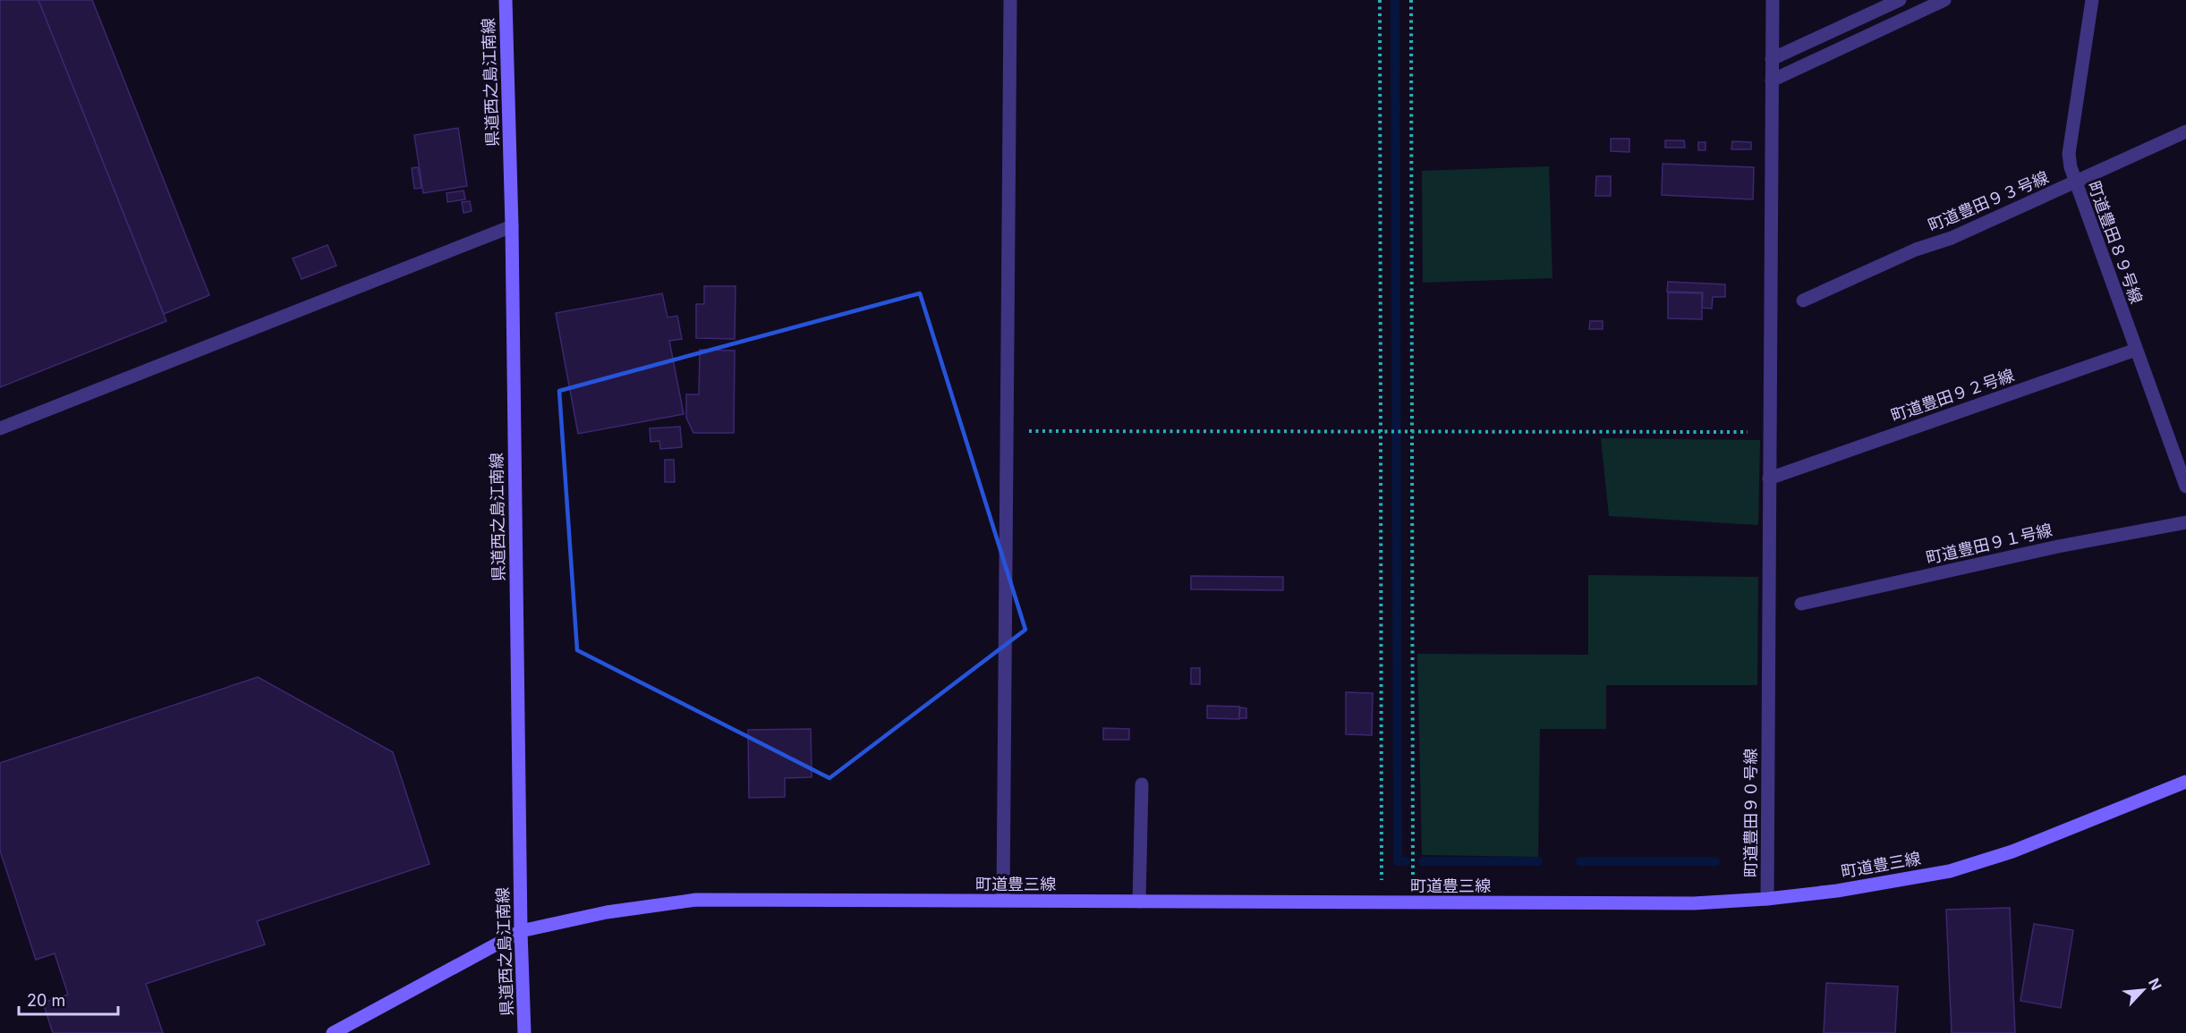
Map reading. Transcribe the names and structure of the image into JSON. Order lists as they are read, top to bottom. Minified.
{"streets":{"street":["県道西之島江南線","町道豊田９３号線","町道豊田８９号線","町道豊田９２号線","町道豊田９１号線","町道豊田９０号線","町道豊三線"]},"crossings":[["県道西之島江南線","町道豊三線"],["町道豊田９３号線","町道豊田８９号線"],["町道豊田８９号線","町道豊田９２号線"],["町道豊田９２号線","町道豊田９０号線"],["町道豊田９０号線","町道豊三線"]],"scale_bar":"20 m","north":"top right"}
